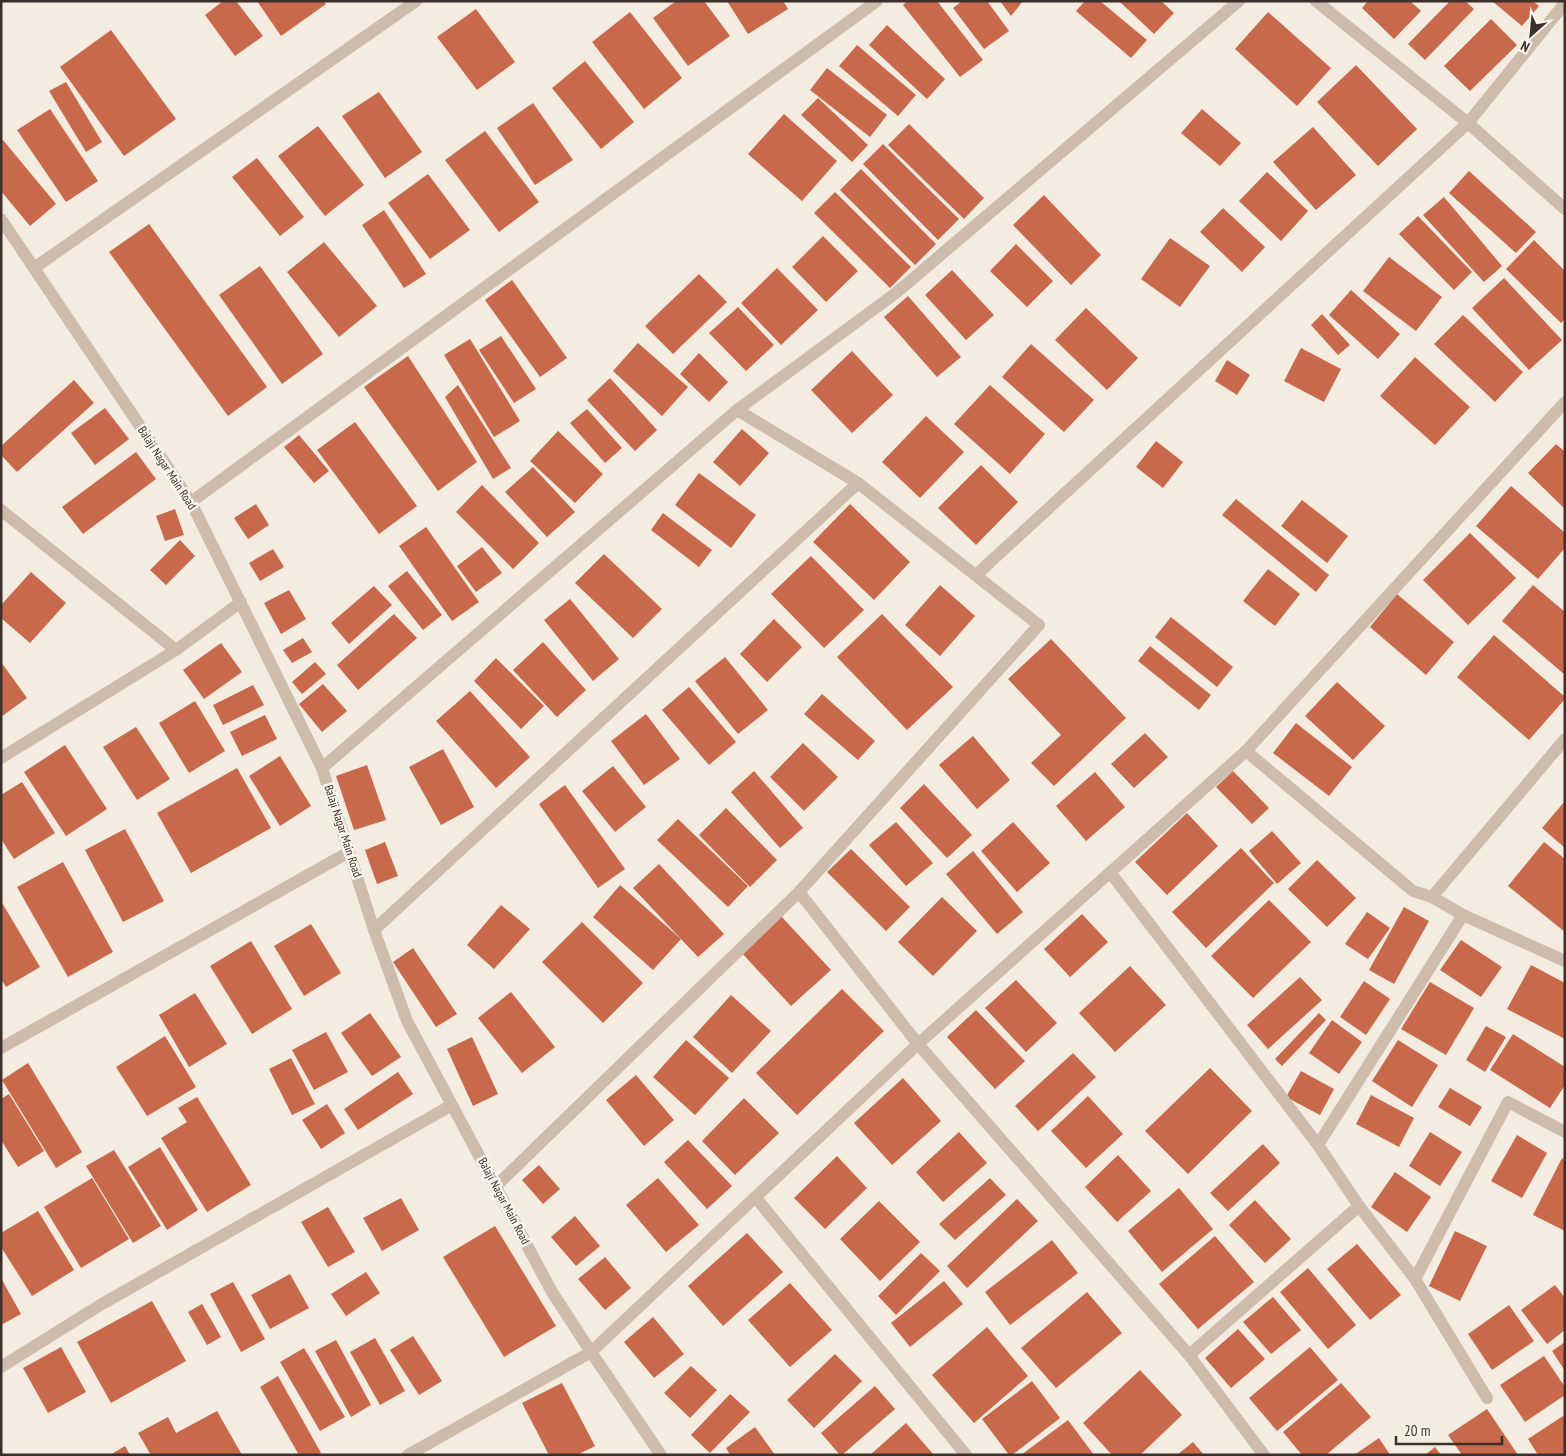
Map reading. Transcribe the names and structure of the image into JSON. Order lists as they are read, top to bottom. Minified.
{"streets":{"street":["Balaji Nagar Main Road"]},"scale_bar":"20 m","north":"bottom left"}
